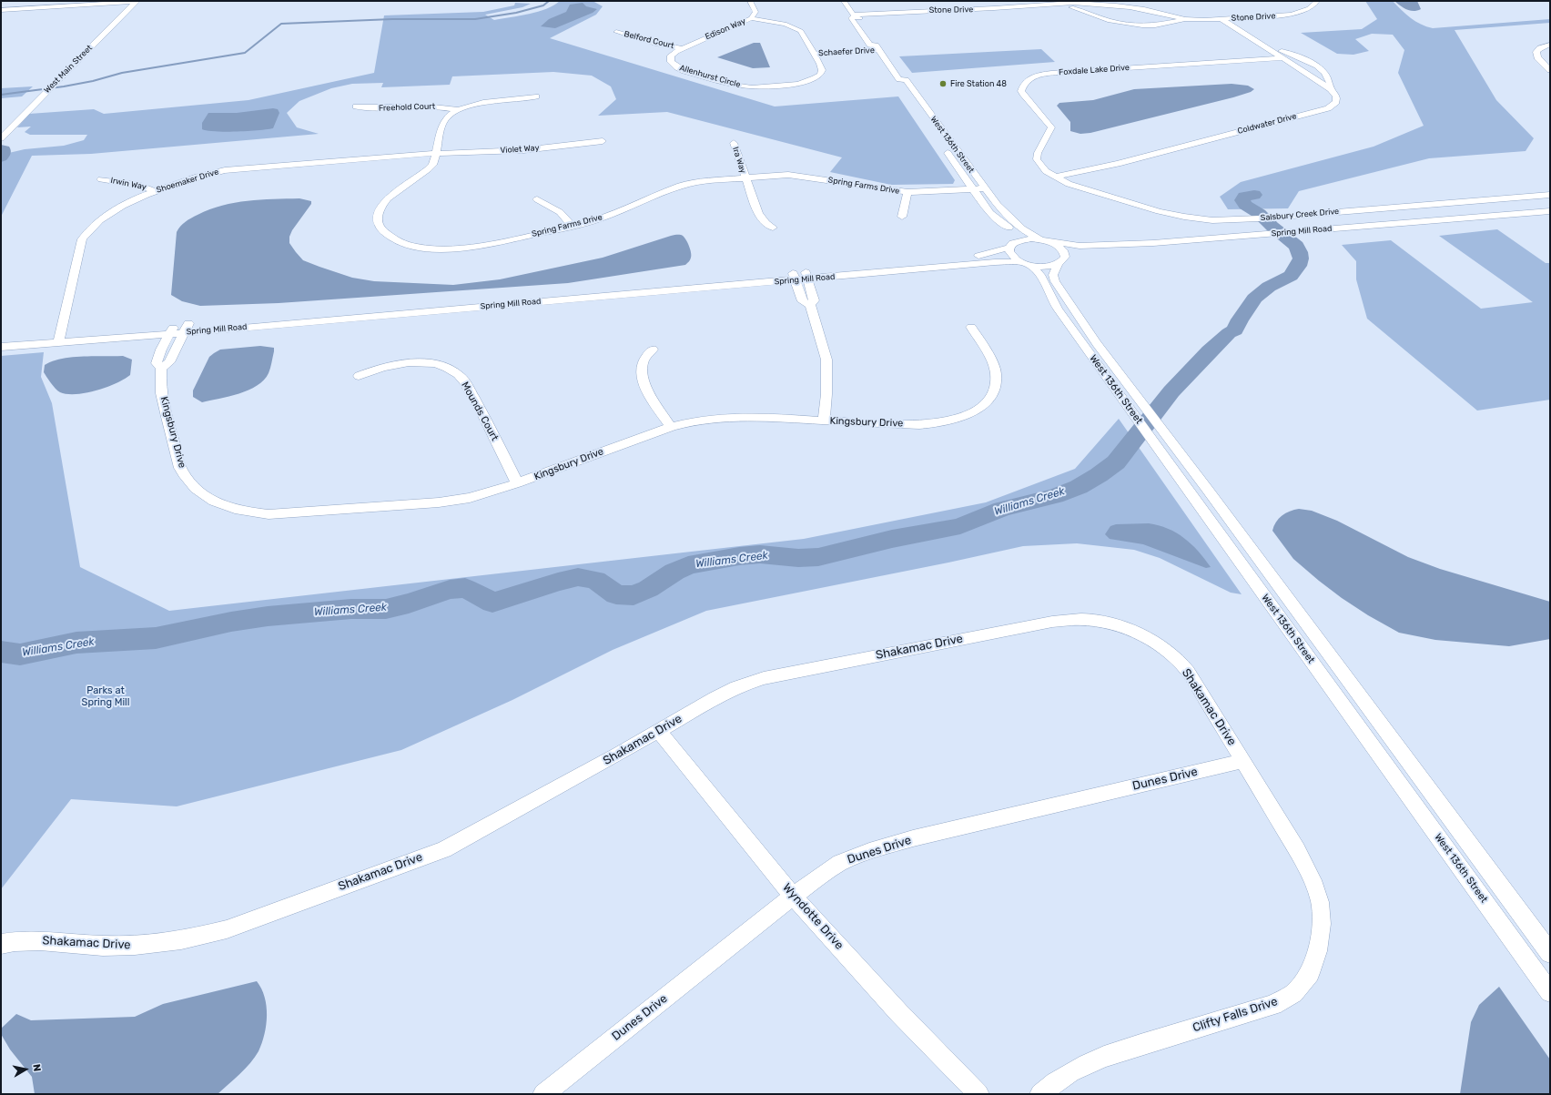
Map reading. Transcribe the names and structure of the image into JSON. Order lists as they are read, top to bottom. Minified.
{"streets":{"street":["Stone Drive","Edison Way","Belford Court","Schaefer Drive","West Main Street","Foxdale Lake Drive","Allenhurst Circle","Freehold Court","Coldwater Drive","West 136th Street","Violet Way","Ira Way","Shoemaker Drive","Irwin Way","Spring Farms Drive","Salsbury Creek Drive","Spring Mill Road","Mounds Court","Kingsbury Drive","Shakamac Drive","Dunes Drive","Wyndotte Drive","Clifty Falls Drive"]},"crossings":[["Stone Drive","West 136th Street"],["Edison Way","Belford Court"],["Edison Way","Allenhurst Circle"],["Belford Court","Allenhurst Circle"],["Schaefer Drive","Allenhurst Circle"],["Schaefer Drive","West 136th Street"],["Foxdale Lake Drive","Coldwater Drive"],["Foxdale Lake Drive","Salsbury Creek Drive"],["Freehold Court","Spring Farms Drive"],["Coldwater Drive","Salsbury Creek Drive"],["West 136th Street","Spring Farms Drive"],["West 136th Street","Spring Mill Road"],["Violet Way","Shoemaker Drive"],["Violet Way","Spring Farms Drive"],["Ira Way","Spring Farms Drive"],["Shoemaker Drive","Irwin Way"],["Shoemaker Drive","Spring Farms Drive"],["Shoemaker Drive","Spring Mill Road"],["Spring Mill Road","Kingsbury Drive"],["Mounds Court","Kingsbury Drive"],["Shakamac Drive","Dunes Drive"],["Shakamac Drive","Wyndotte Drive"],["Shakamac Drive","Clifty Falls Drive"],["Dunes Drive","Wyndotte Drive"],["Dunes Drive","Clifty Falls Drive"]],"water":["Williams Creek"],"parks":["Parks at Spring Mill"],"places":["Fire Station 48"],"north":"right"}
